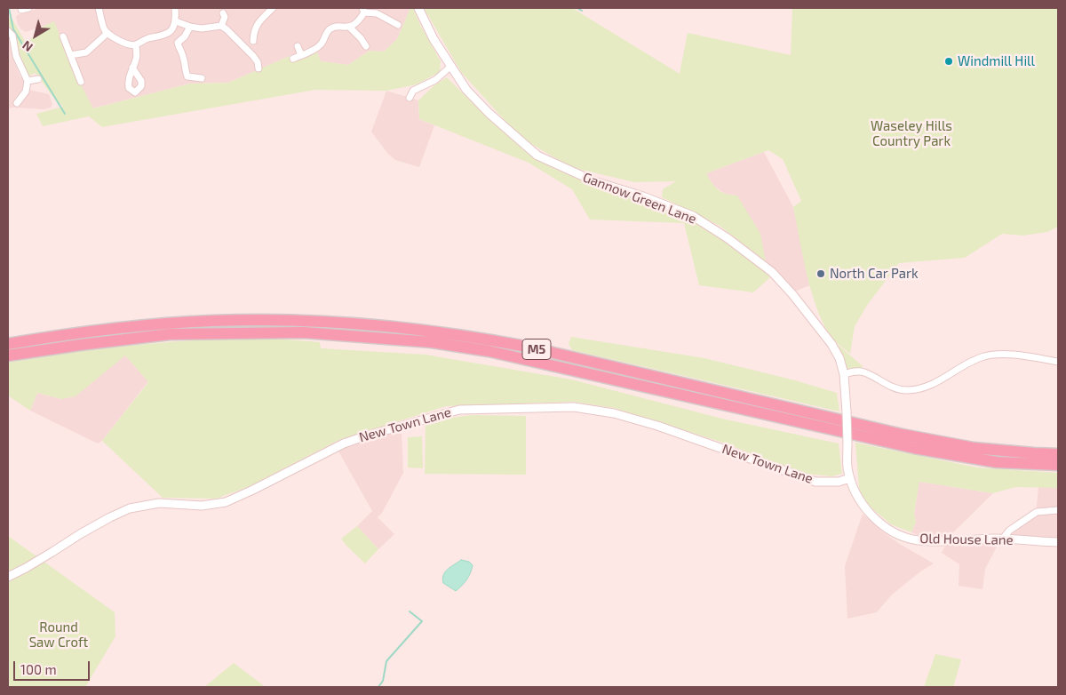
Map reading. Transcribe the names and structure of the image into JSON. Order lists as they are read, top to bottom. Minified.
{"streets":{"highway":["M5"],"street":["Gannow Green Lane","New Town Lane","Old House Lane"]},"crossings":[["Gannow Green Lane","New Town Lane"],["Gannow Green Lane","Old House Lane"],["New Town Lane","Old House Lane"]],"parks":["Waseley Hills Country Park","Round Saw Croft"],"places":["Windmill Hill","North Car Park"],"scale_bar":"100 m","north":"bottom left"}
